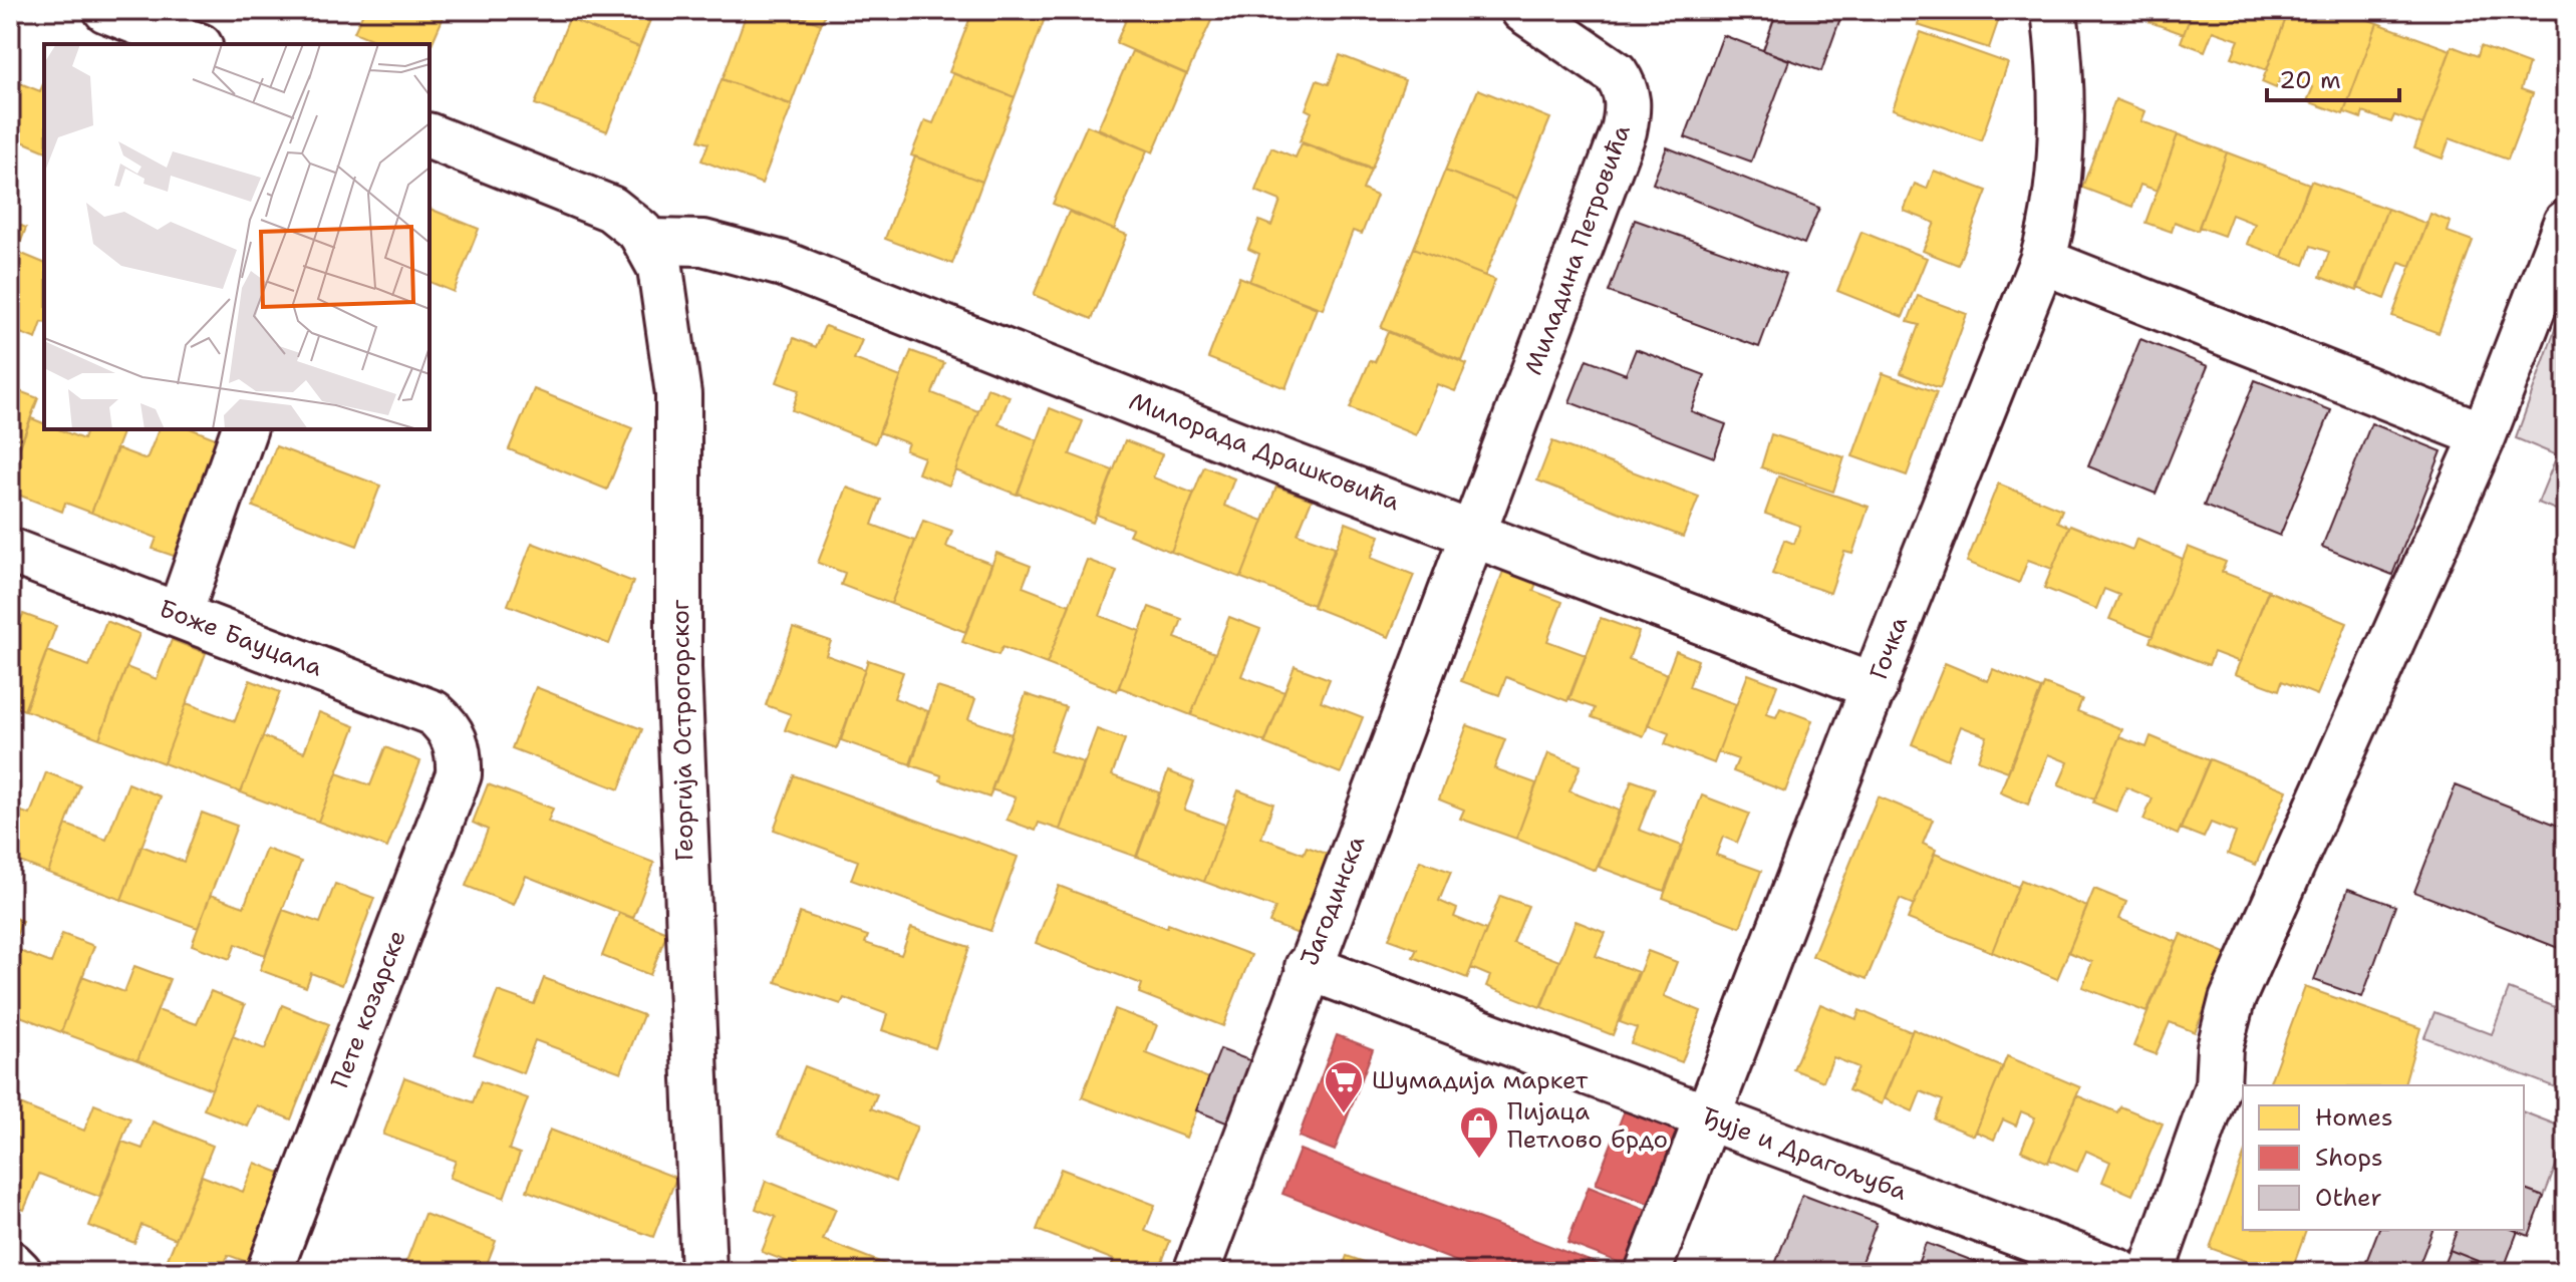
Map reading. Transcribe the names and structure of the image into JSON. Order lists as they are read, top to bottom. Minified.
{"streets":{"street":["Миладина Петровића","Милорада Драшковића","Боже Бауцала","Гочка","Георгија Острогорског","Јагодинска","Пете козарске","Ђује и Драгољуба"]},"crossings":[["Миладина Петровића","Милорада Драшковића"],["Миладина Петровића","Јагодинска"],["Милорада Драшковића","Гочка"],["Милорада Драшковића","Георгија Острогорског"],["Милорада Драшковића","Јагодинска"],["Боже Бауцала","Пете козарске"],["Гочка","Ђује и Драгољуба"],["Јагодинска","Ђује и Драгољуба"]],"places":{"supermarket":["Шумадија маркет"],"shop":["Пијаца Петлово брдо"]},"legend":["Homes","Shops","Other"],"scale_bar":"20 m"}
